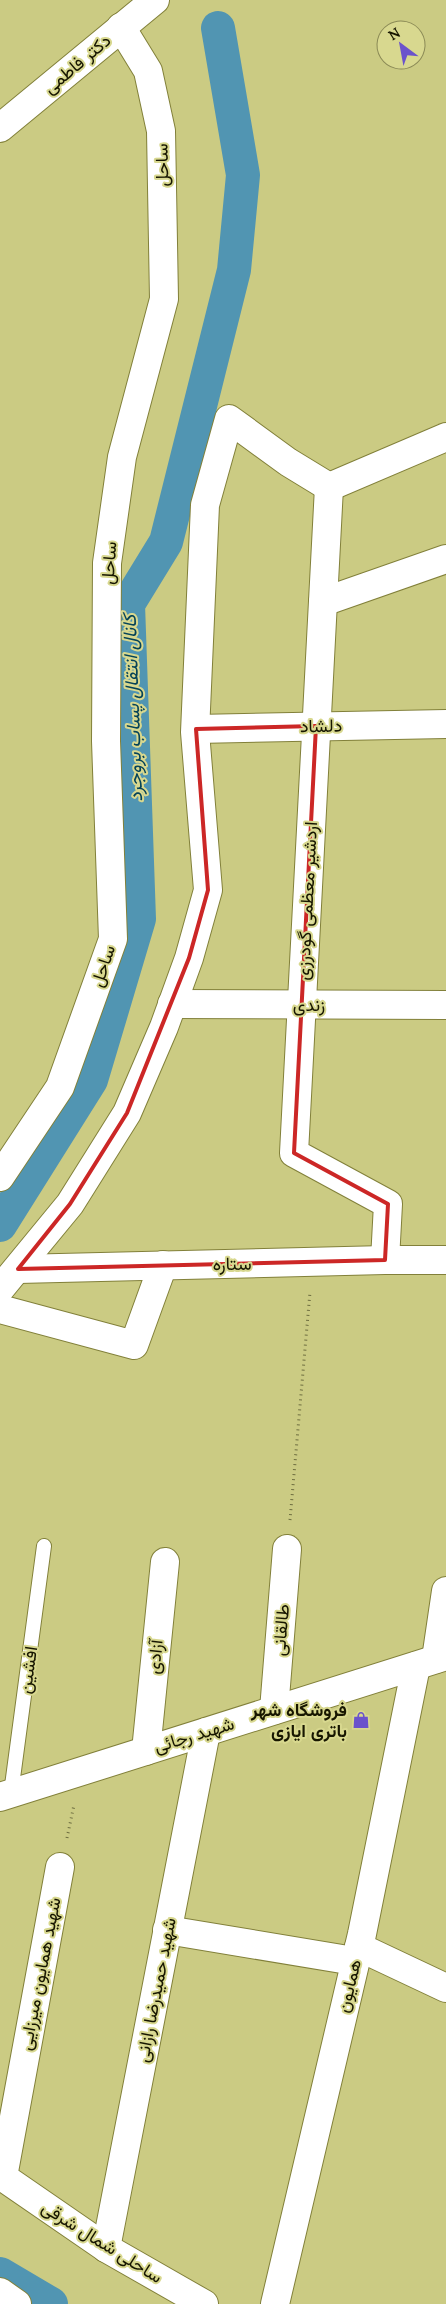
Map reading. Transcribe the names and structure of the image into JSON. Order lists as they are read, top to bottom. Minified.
{"streets":{"street":["دکتر فاطمی","ساحل","دلشاد","اردشیر معظمی گودرزی","زندی","ستاره","طالقانی","آزادی","شهید رجائی","شهید همایون میرزایی","همایون","شهید حمیدرضا رازانی","ساحلی شمال شرقی"],"lane":["افشین"]},"crossings":[["دکتر فاطمی","ساحل"],["دلشاد","اردشیر معظمی گودرزی"],["اردشیر معظمی گودرزی","زندی"],["اردشیر معظمی گودرزی","ستاره"],["طالقانی","شهید رجائی"],["آزادی","شهید رجائی"],["افشین","شهید رجائی"],["شهید رجائی","همایون"],["شهید رجائی","شهید حمیدرضا رازانی"],["شهید همایون میرزایی","ساحلی شمال شرقی"],["شهید حمیدرضا رازانی","ساحلی شمال شرقی"]],"water":["کانال انتقال پساب بروجرد"],"places":{"shop":["فروشگاه شهر باتری ایازی"]},"north":"top left"}
